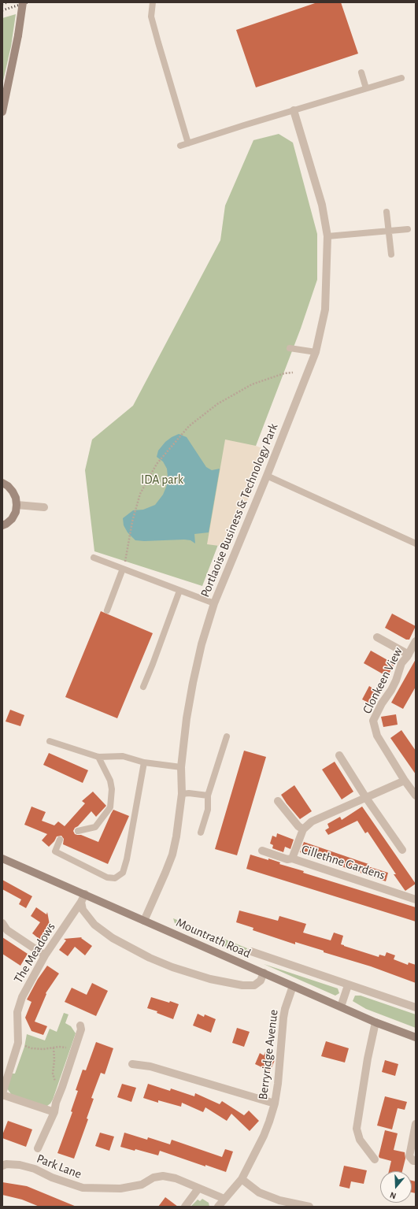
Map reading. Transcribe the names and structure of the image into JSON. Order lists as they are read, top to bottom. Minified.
{"streets":{"main road":["Mountrath Road"],"street":["Portlaoise Business & Technology Park","Clonkeen View","Cillethne Gardens","The Meadows","Berryridge Avenue","Park Lane"]},"crossings":[["Portlaoise Business & Technology Park","Mountrath Road"],["Clonkeen View","Cillethne Gardens"],["Mountrath Road","The Meadows"],["Mountrath Road","Berryridge Avenue"],["Berryridge Avenue","Park Lane"]],"parks":["IDA park"],"north":"bottom"}
